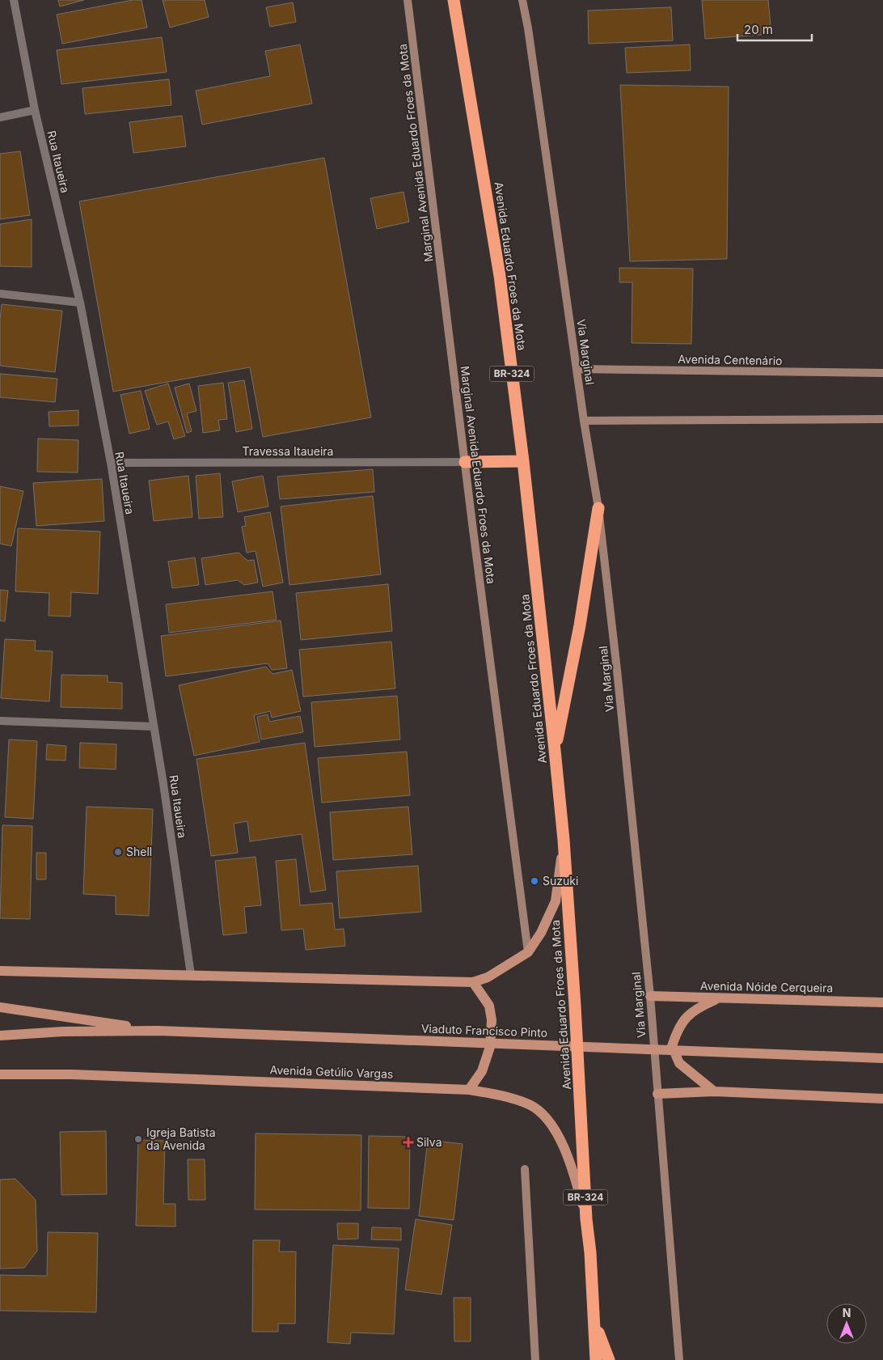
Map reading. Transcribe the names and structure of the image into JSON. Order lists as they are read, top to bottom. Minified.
{"streets":{"highway":["Avenida Eduardo Froes da Mota","BR-324"],"main road":["Avenida Nóide Cerqueira","Viaduto Francisco Pinto","Avenida Getúlio Vargas"],"street":["Marginal Avenida Eduardo Froes da Mota","Rua Itaueira","Via Marginal","Avenida Centenário","Travessa Itaueira"]},"crossings":[["Marginal Avenida Eduardo Froes da Mota","Travessa Itaueira"],["Rua Itaueira","Travessa Itaueira"],["Avenida Eduardo Froes da Mota","Avenida Getúlio Vargas"],["Via Marginal","Avenida Centenário"],["Via Marginal","Avenida Nóide Cerqueira"]],"places":{"other":["Shell","Suzuki","Igreja Batista da Avenida"],"health":["Silva"]},"scale_bar":"20 m","north":"top"}
